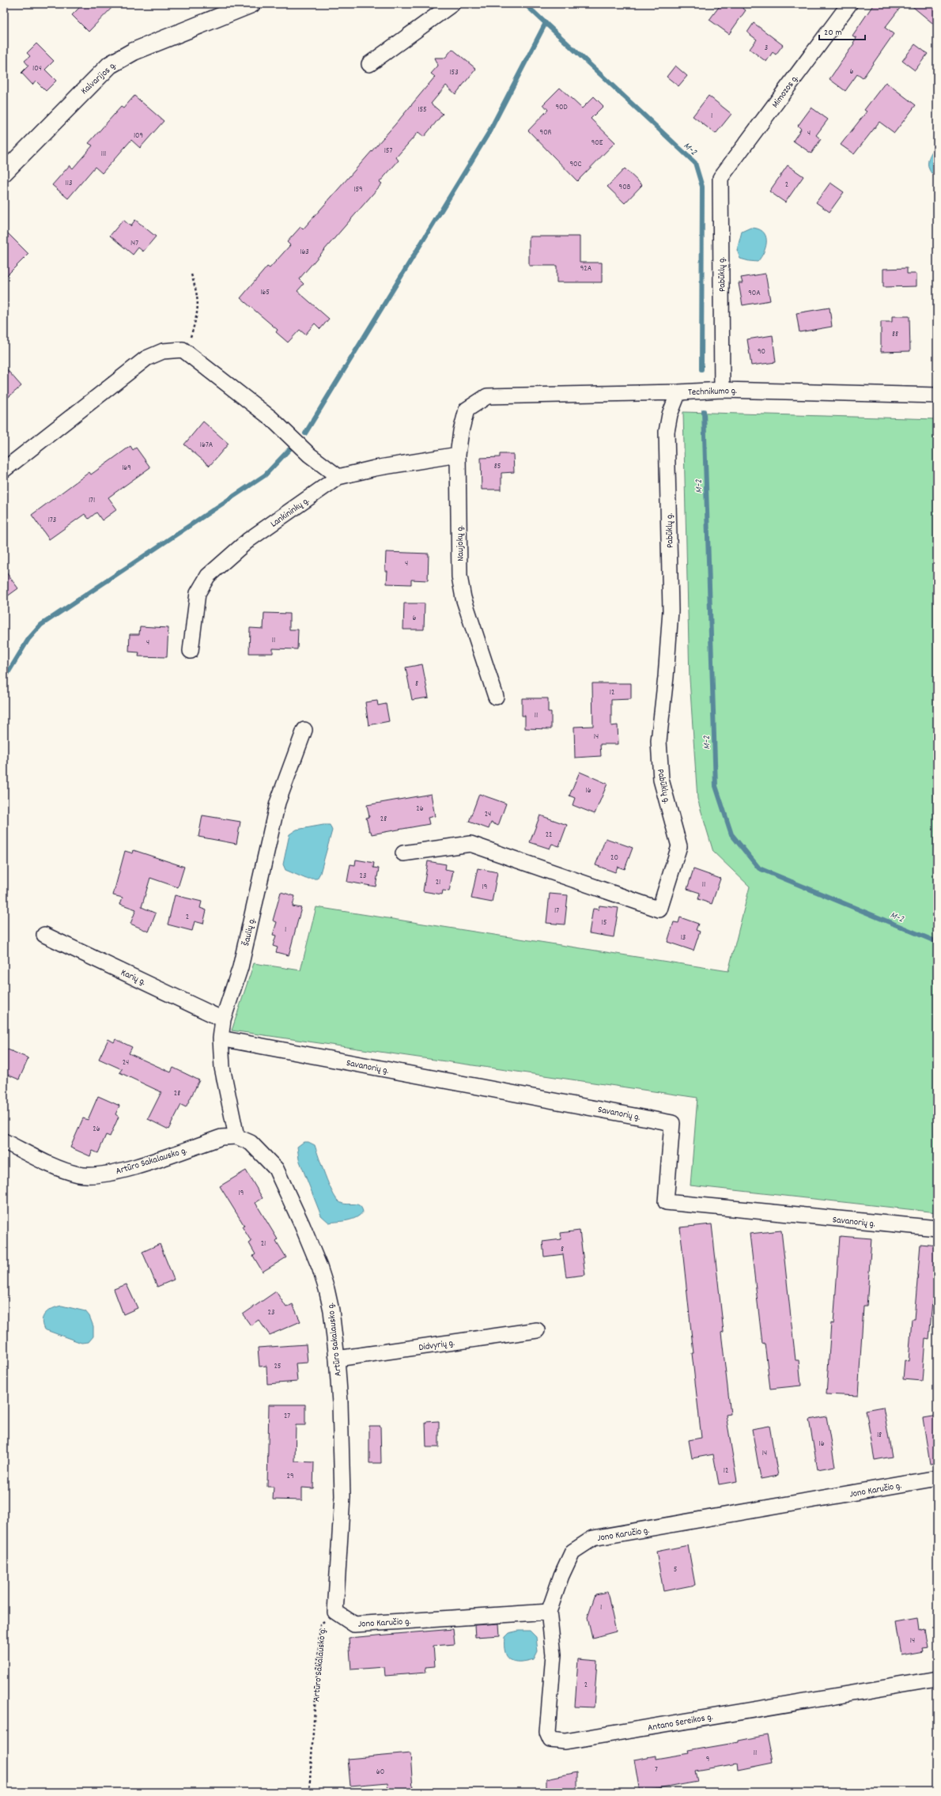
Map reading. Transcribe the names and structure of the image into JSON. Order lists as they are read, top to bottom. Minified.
{"streets":{"main road":["Kalvarijos g."],"street":["Mimozos g.","Pabūklų g.","Technikumo g.","Lankininkų g.","Naujokų g.","Šaulių g.","Karių g.","Savanorių g.","Artūro Sakalausko g.","Didvyrių g.","Jono Karučio g.","Antano Sereikos g."]},"crossings":[["Mimozos g.","Pabūklų g."],["Pabūklų g.","Technikumo g."],["Technikumo g.","Naujokų g."],["Lankininkų g.","Naujokų g."],["Šaulių g.","Karių g."],["Šaulių g.","Savanorių g."],["Šaulių g.","Artūro Sakalausko g."],["Artūro Sakalausko g.","Didvyrių g."],["Artūro Sakalausko g.","Jono Karučio g."],["Jono Karučio g.","Antano Sereikos g."]],"water":["M-2"],"house_numbers":["3","104","6","153","90D","155","1","90R","4","109","90E","157","111","90C","113","2","90B","159","147","163","92A","165","90A","88","90","167A","85","169","171","173","4","6","11","4","8","12","11","14","16","26","24","28","22","20","23","21","11","19","17","2","15","1","13","24","28","26","19","21","8","23","25","27","18","16","14","12","29","5","1","14","2","11","9","7","60"],"scale_bar":"20 m"}
